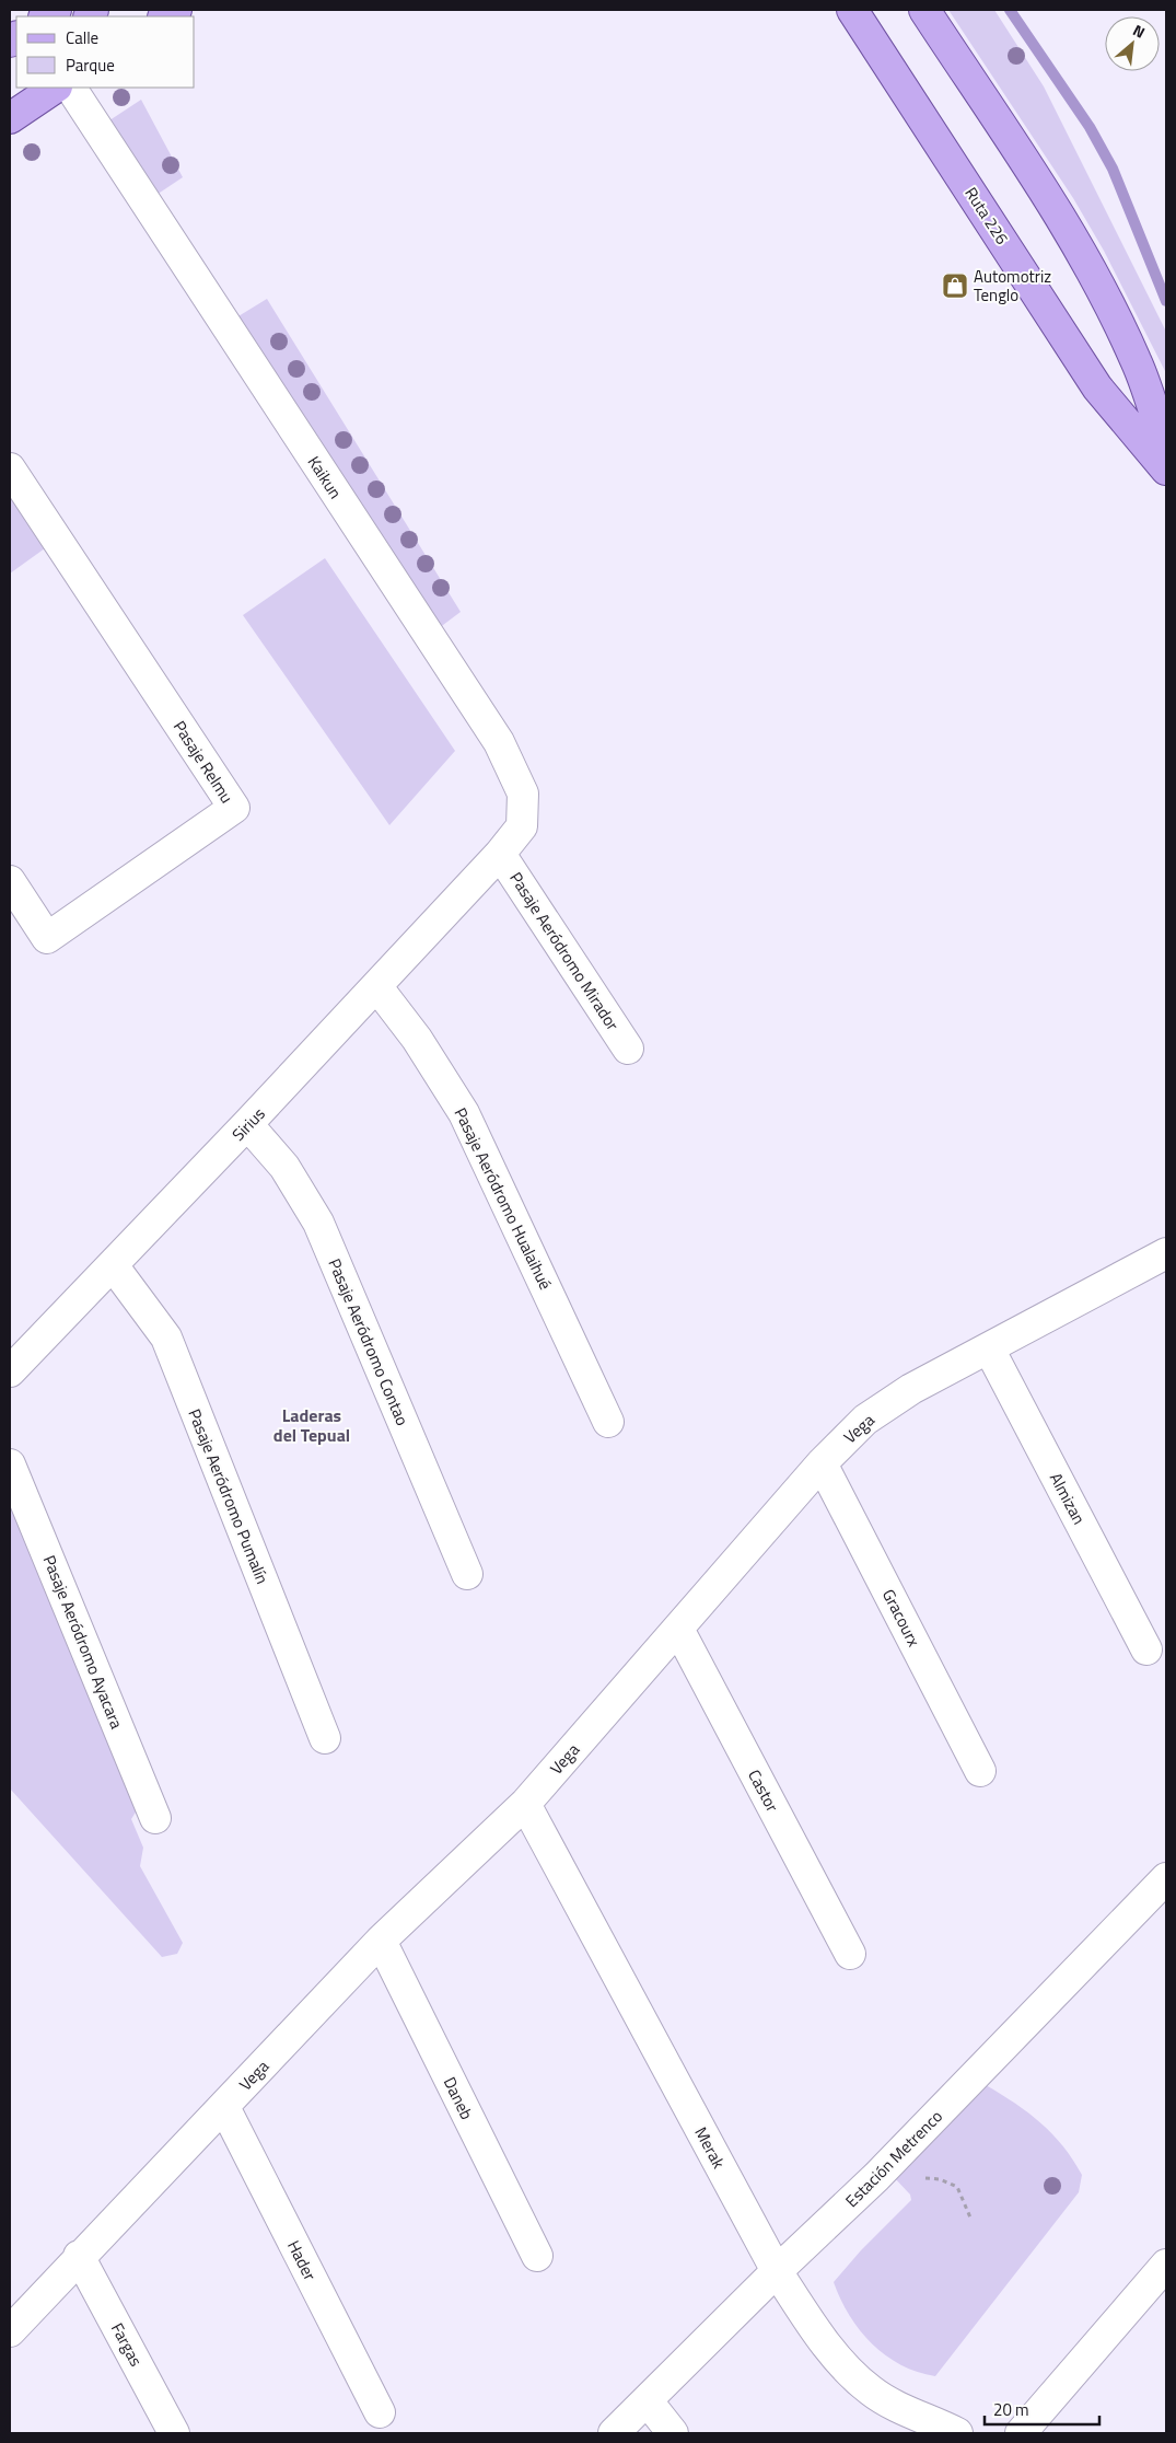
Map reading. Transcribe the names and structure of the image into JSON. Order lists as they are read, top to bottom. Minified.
{"streets":{"main road":["Ruta 226"],"street":["Kaikun","Pasaje Relmu","Pasaje Aeródromo Mirador","Sirius","Pasaje Aeródromo Hualaihué","Pasaje Aeródromo Contao","Vega","Pasaje Aeródromo Pumalín","Almizan","Gracourx","Pasaje Aeródromo Ayacara","Castor","Daneb","Merak","Estación Metrenco","Hader","Fargas"]},"crossings":[["Kaikun","Pasaje Aeródromo Mirador"],["Kaikun","Sirius"],["Pasaje Aeródromo Mirador","Sirius"],["Sirius","Pasaje Aeródromo Hualaihué"],["Sirius","Pasaje Aeródromo Contao"],["Sirius","Pasaje Aeródromo Pumalín"],["Vega","Almizan"],["Vega","Gracourx"],["Vega","Castor"],["Vega","Daneb"],["Vega","Merak"],["Vega","Hader"],["Vega","Fargas"],["Merak","Estación Metrenco"]],"districts":["Laderas del Tepual"],"places":{"shop":["Automotriz Tenglo"]},"legend":["Calle","Parque"],"scale_bar":"20 m","north":"top right"}
